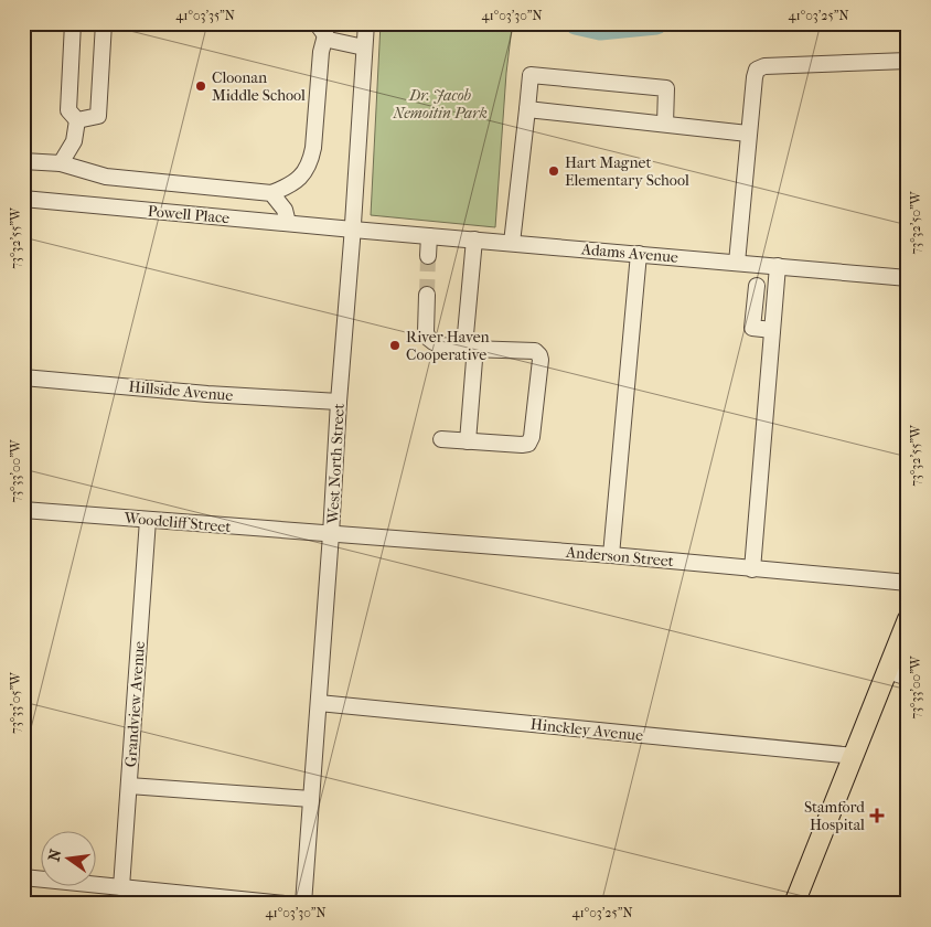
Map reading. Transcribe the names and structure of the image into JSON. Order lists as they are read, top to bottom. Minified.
{"streets":{"street":["Powell Place","Adams Avenue","Hillside Avenue","West North Street","Woodcliff Street","Anderson Street","Grandview Avenue","Hinckley Avenue"]},"crossings":[["Powell Place","Adams Avenue"],["Powell Place","West North Street"],["Adams Avenue","West North Street"],["Hillside Avenue","West North Street"],["West North Street","Woodcliff Street"],["West North Street","Anderson Street"],["West North Street","Hinckley Avenue"],["Woodcliff Street","Anderson Street"],["Woodcliff Street","Grandview Avenue"]],"parks":["Dr. Jacob Nemoitin Park"],"places":{"other":["Cloonan Middle School","Hart Magnet Elementary School","River Haven Cooperative"],"health":["Stamford Hospital"]},"north":"left","coordinates":["41°03'35\"N","41°03'30\"N","41°03'25\"N","73°32'50\"W","73°32'55\"W","73°33'00\"W","73°33'05\"W"]}
